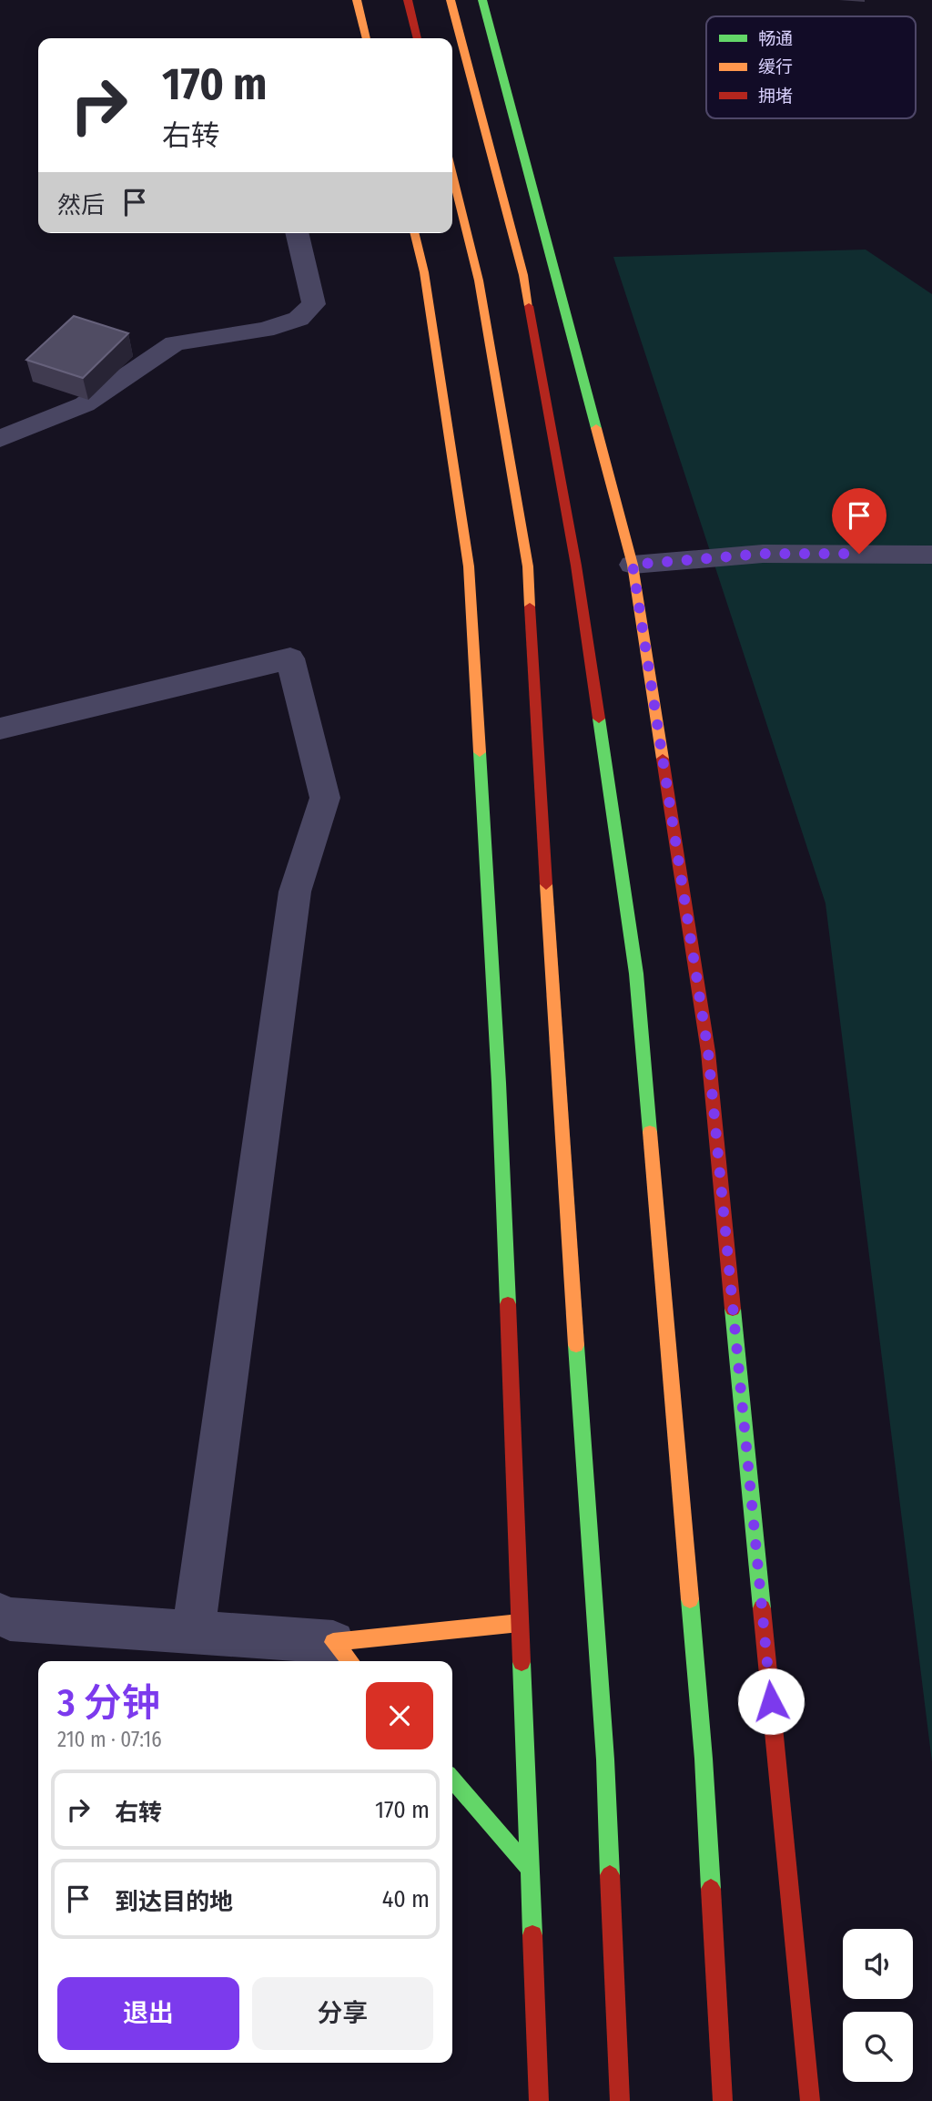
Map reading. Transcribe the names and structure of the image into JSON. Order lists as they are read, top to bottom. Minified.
{"legend":["畅通","缓行","拥堵"],"page":{"turn":["170 m","右转"],"then":"然后","heading":["3 分钟","210 m · 07:16"],"list":[{"name":"右转","value":"170 m"},{"name":"到达目的地","value":"40 m"}],"buttons":["退出","分享"]}}
